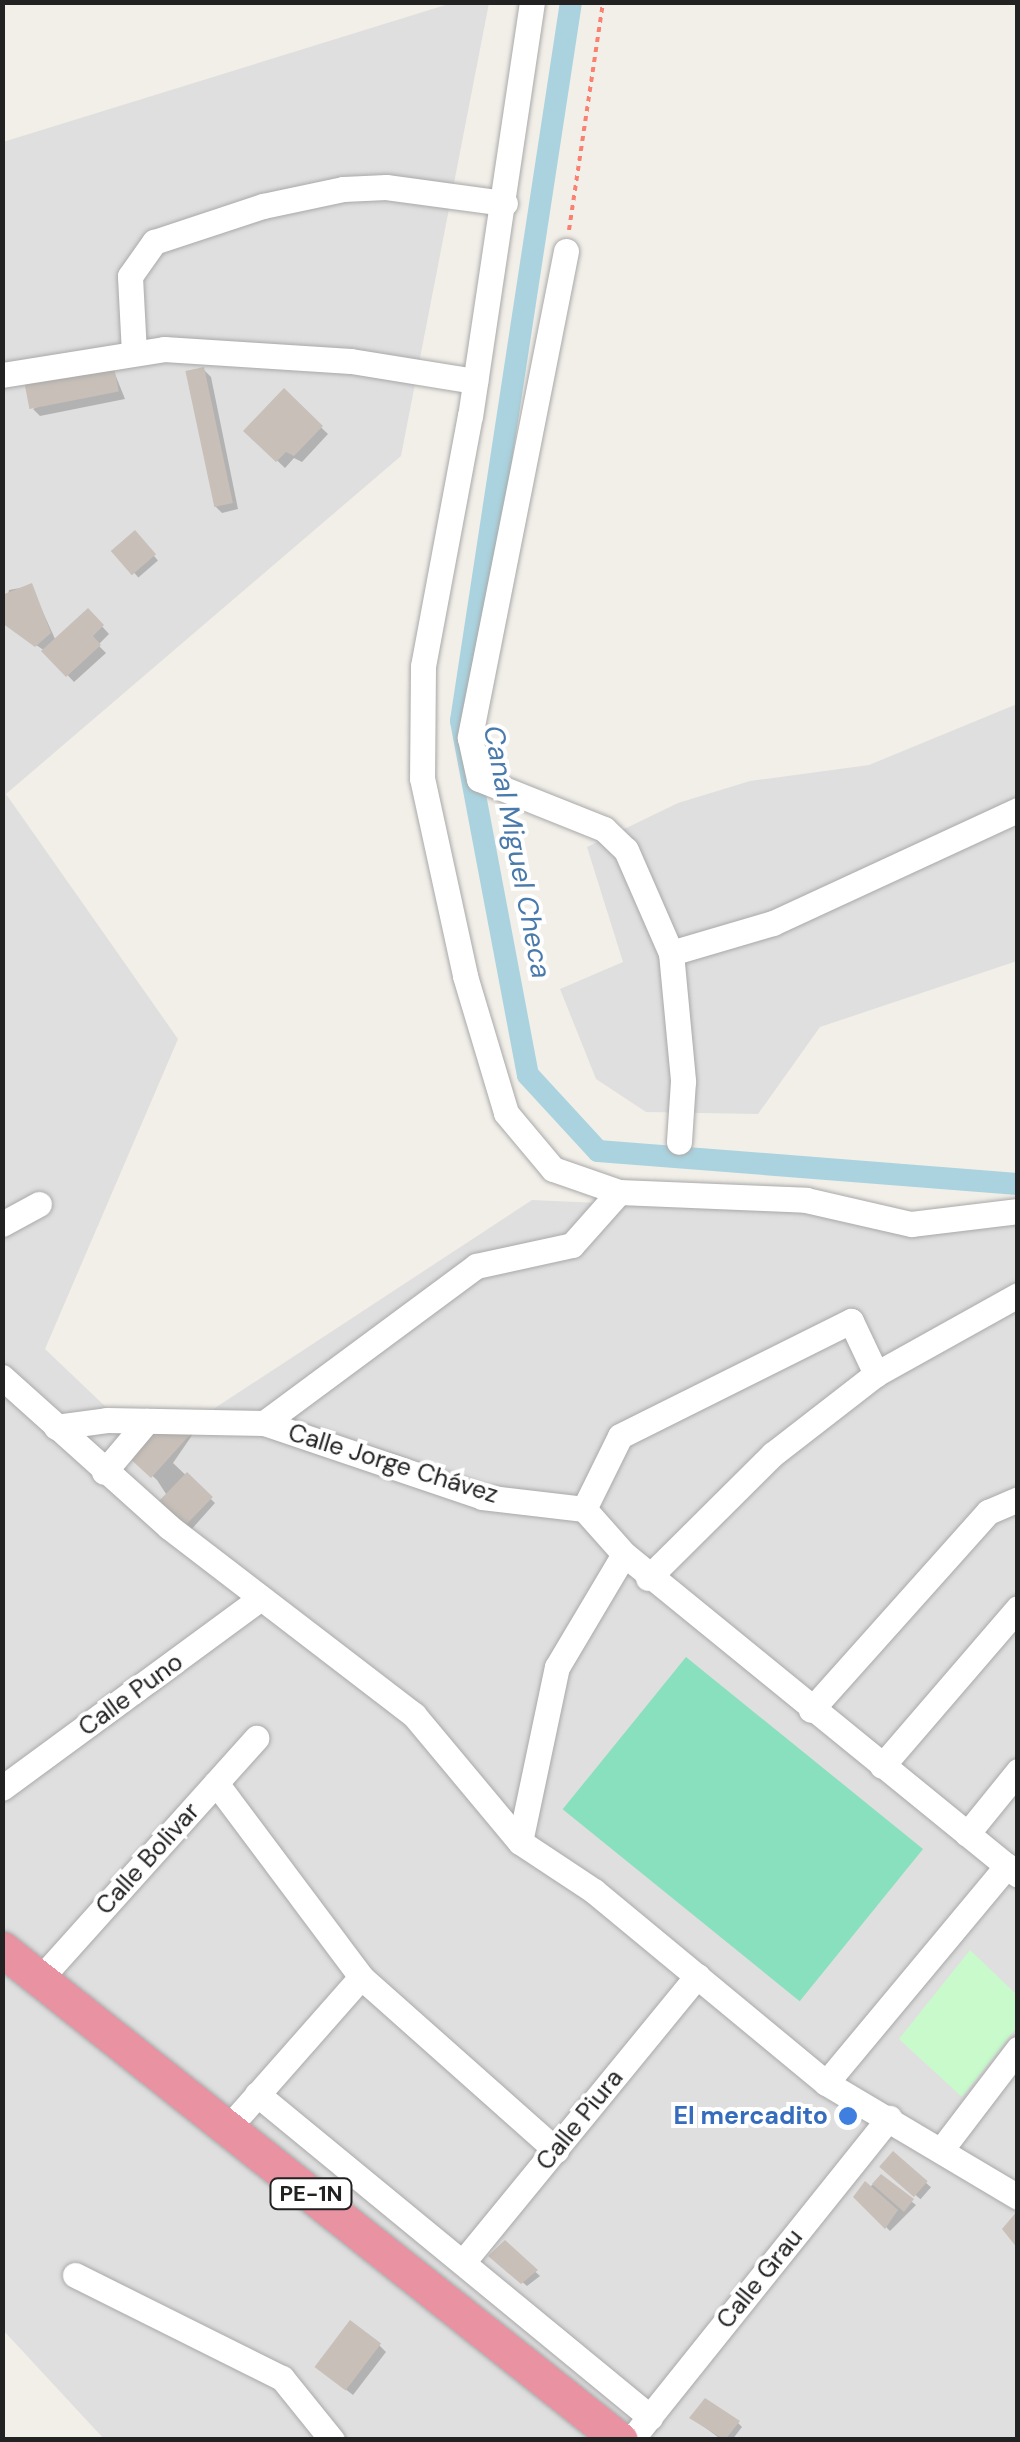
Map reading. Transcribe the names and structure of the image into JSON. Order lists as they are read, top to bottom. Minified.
{"streets":{"highway":["PE-1N"],"street":["Calle Jorge Chávez","Calle Puno","Calle Bolivar","Calle Piura","Calle Grau"]},"crossings":[["Calle Bolivar","PE-1N"]],"water":["Canal Miguel Checa"],"places":["El mercadito"]}
